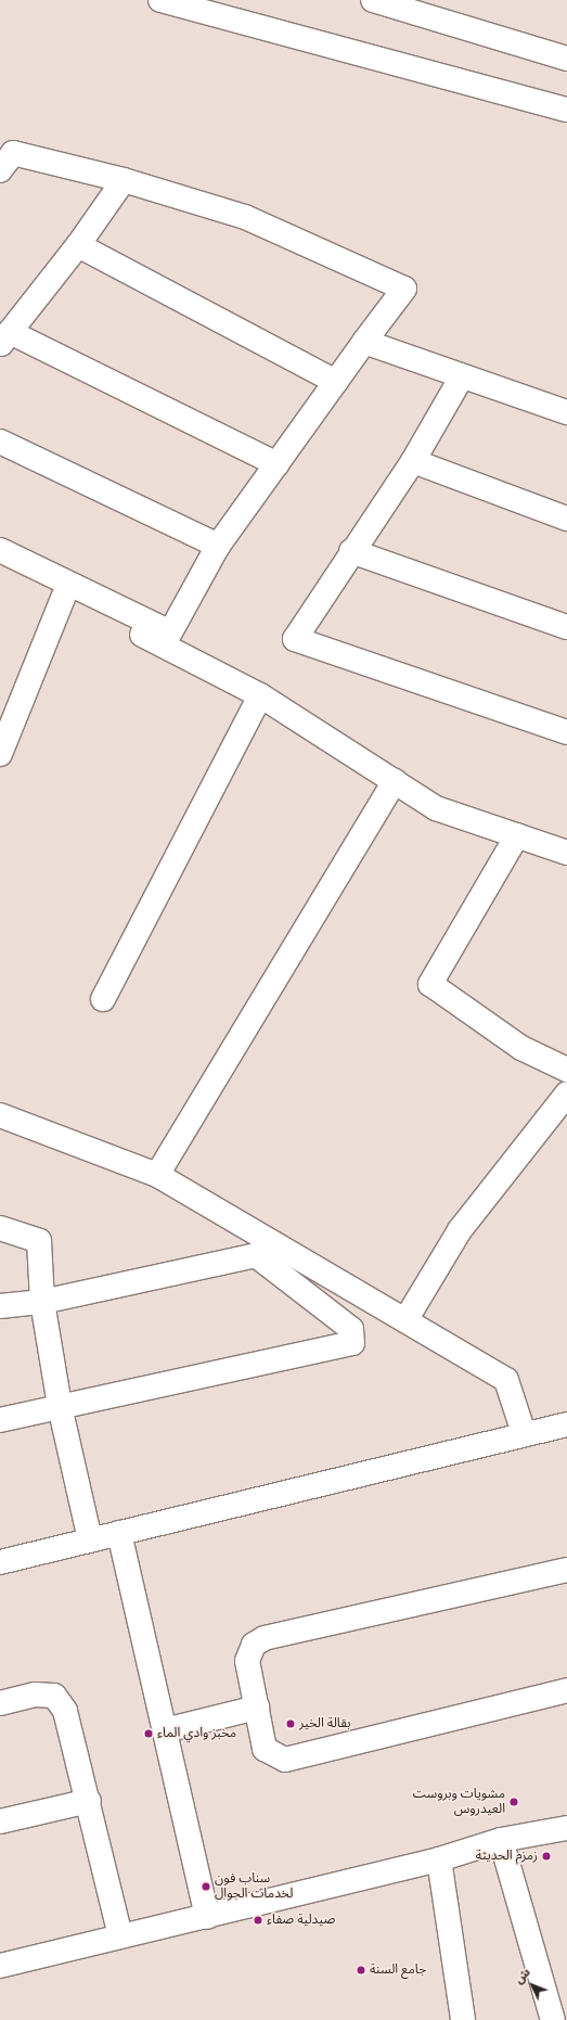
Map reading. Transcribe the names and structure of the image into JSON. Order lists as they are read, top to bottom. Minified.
{"places":["بقالة الخير","مخبز وادي الماء","مشويات وبروست العيدروس","زمزم الحديثة","سناب فون لخدمات الجوال","صيدلية صفاء","جامع السنة"],"north":"top left"}
